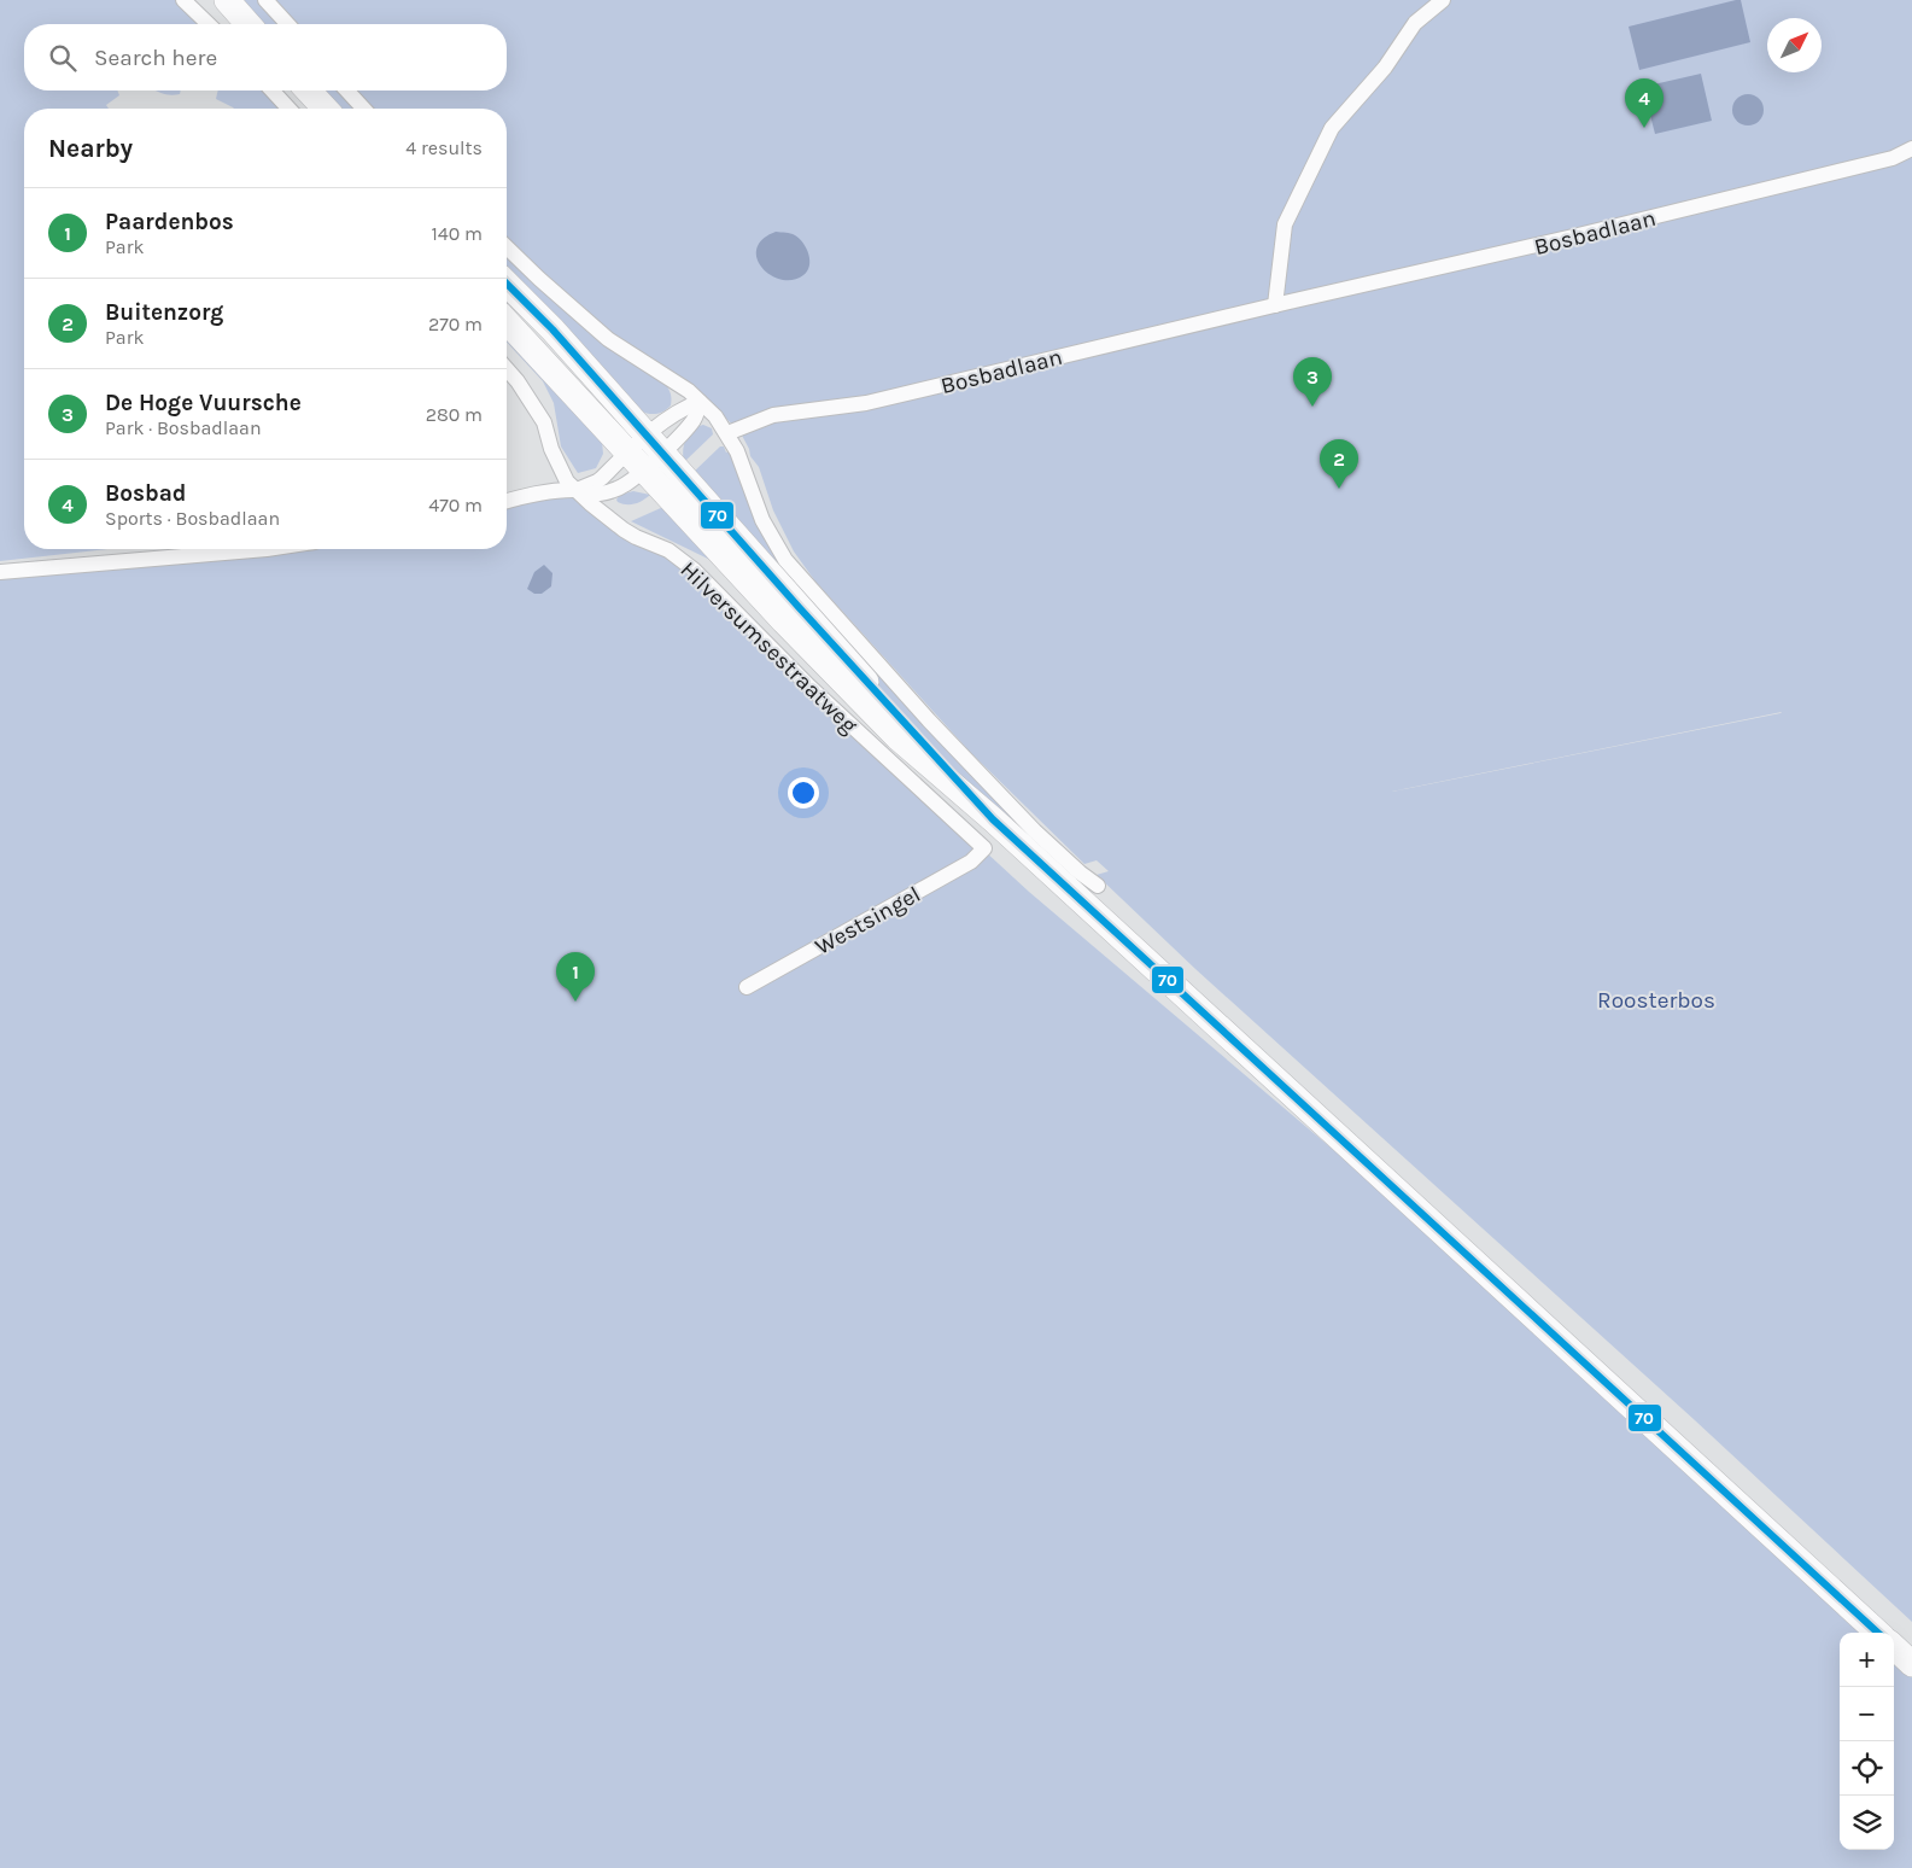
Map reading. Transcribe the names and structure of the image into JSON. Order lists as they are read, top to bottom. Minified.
{"streets":{"main road":["Hilversumsestraatweg"],"street":["Bosbadlaan","Westsingel"]},"crossings":[["Hilversumsestraatweg","Westsingel"]],"parks":["Roosterbos"],"lines":["transit line 70"],"north":"top right","page":{"search":"Search here","pins":["4","3","2","1"],"heading":["Nearby","4 results"],"list":[{"mark":"1","name":"Paardenbos","note":"Park","value":"140 m"},{"mark":"2","name":"Buitenzorg","note":"Park","value":"270 m"},{"mark":"3","name":"De Hoge Vuursche","note":"Park · Bosbadlaan","value":"280 m"},{"mark":"4","name":"Bosbad","note":"Sports · Bosbadlaan","value":"470 m"}],"map_buttons":["+","−"]}}
